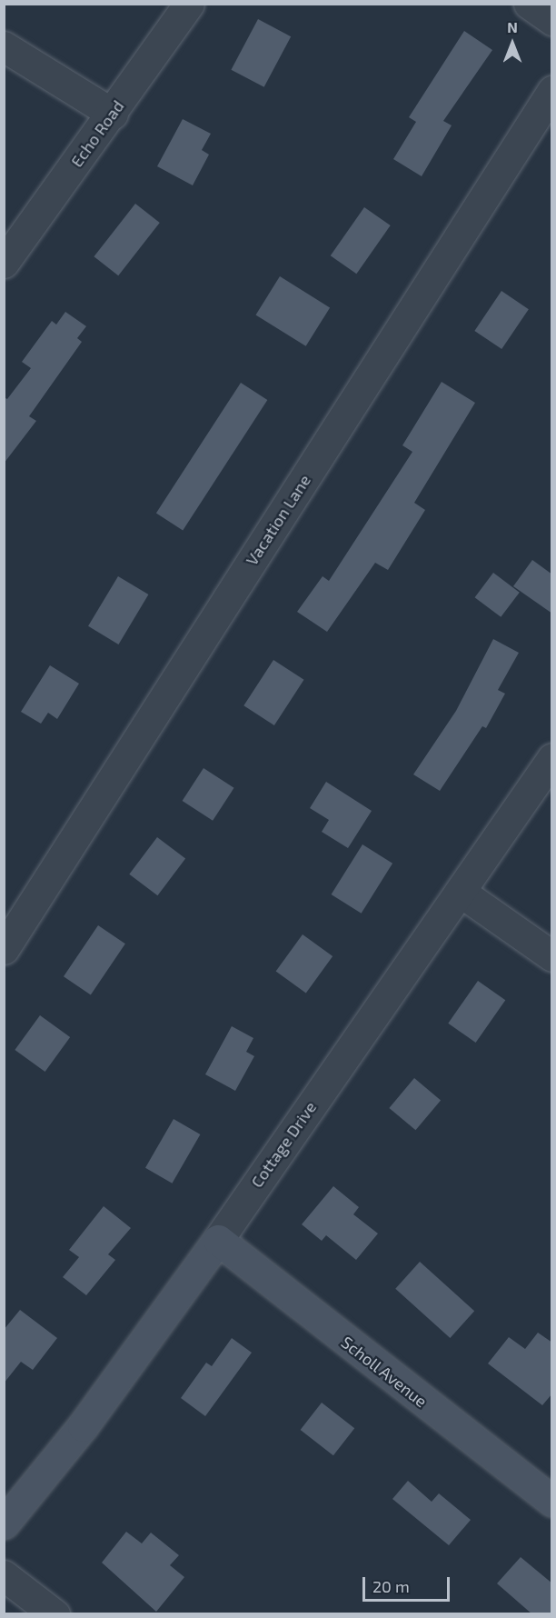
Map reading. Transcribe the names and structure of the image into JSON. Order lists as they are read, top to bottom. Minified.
{"streets":{"street":["Echo Road","Vacation Lane","Cottage Drive","Scholl Avenue"]},"crossings":[["Cottage Drive","Scholl Avenue"]],"scale_bar":"20 m","north":"top"}
